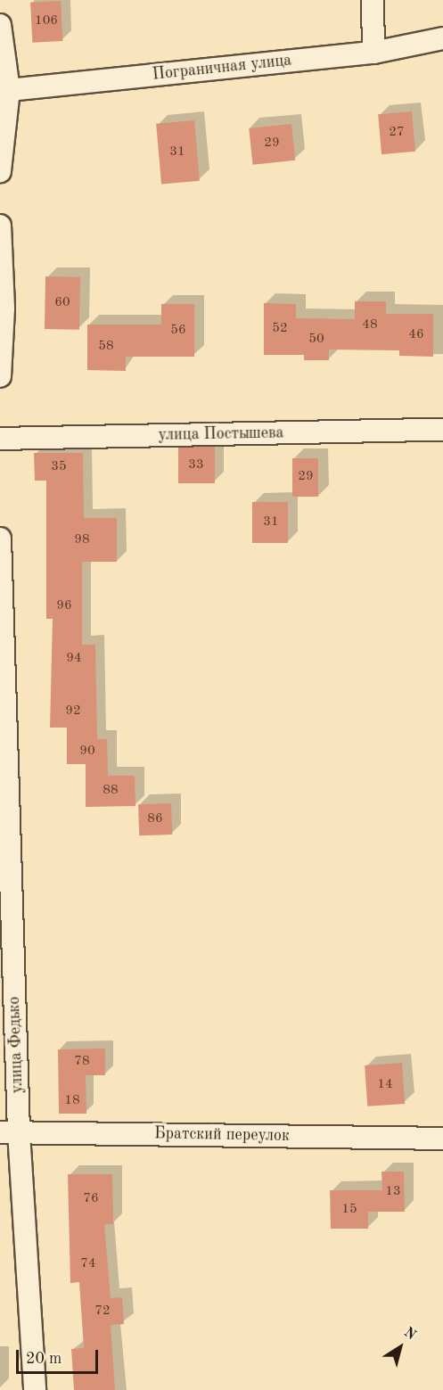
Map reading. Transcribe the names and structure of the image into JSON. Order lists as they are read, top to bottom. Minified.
{"streets":{"street":["Пограничная улица","улица Постышева","улица Федько","Братский переулок"]},"crossings":[["улица Федько","Братский переулок"]],"house_numbers":["106","27","29","31","60","48","52","56","46","50","58","33","35","29","31","98","96","94","92","90","88","86","78","14","18","13","76","15","74","72"],"scale_bar":"20 m","north":"top right"}
